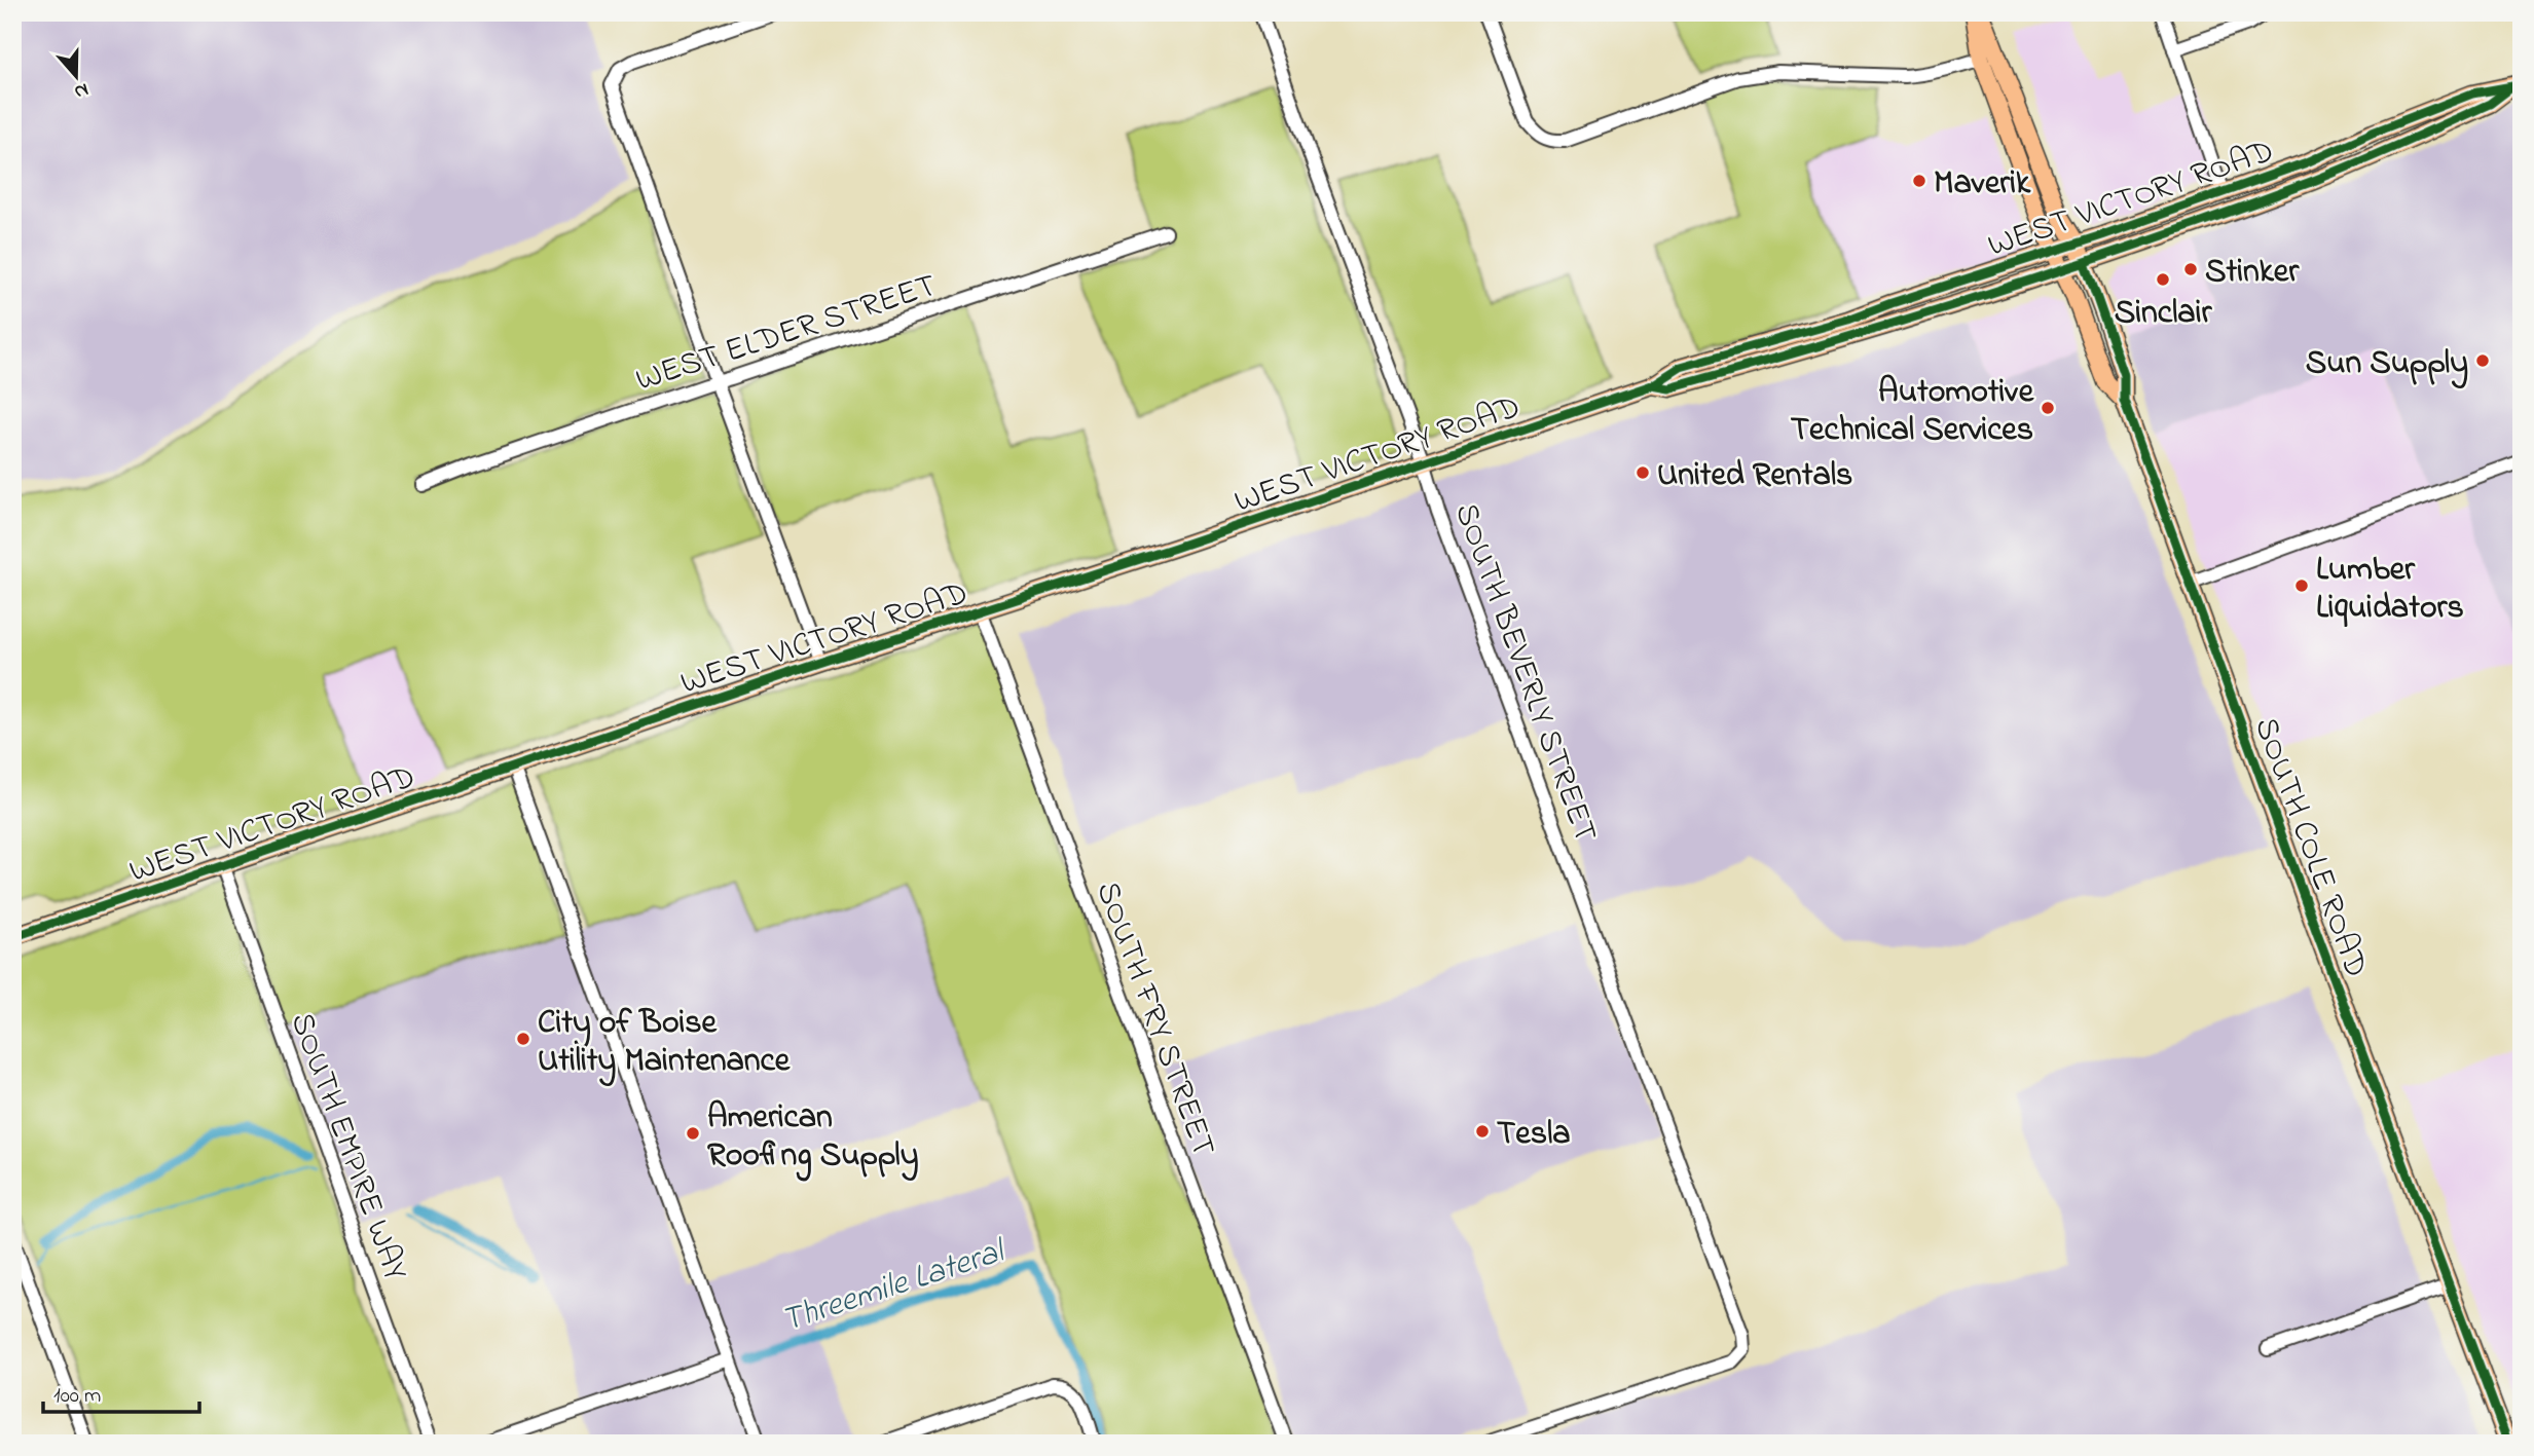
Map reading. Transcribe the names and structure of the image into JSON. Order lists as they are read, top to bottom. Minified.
{"streets":{"main road":["WEST VICTORY ROAD","SOUTH COLE ROAD"],"street":["WEST ELDER STREET","SOUTH BEVERLY STREET","SOUTH FRY STREET","SOUTH EMPIRE WAY"]},"crossings":[["WEST VICTORY ROAD","SOUTH BEVERLY STREET"],["WEST VICTORY ROAD","SOUTH COLE ROAD"],["WEST VICTORY ROAD","SOUTH FRY STREET"],["WEST VICTORY ROAD","SOUTH EMPIRE WAY"]],"water":["Threemile Lateral"],"places":["Maverik","Stinker","Sinclair","Sun Supply","Automotive Technical Services","United Rentals","Lumber Liquidators","City of Boise Utility Maintenance","Tesla","American Roofing Supply"],"scale_bar":"100 m","north":"bottom"}
